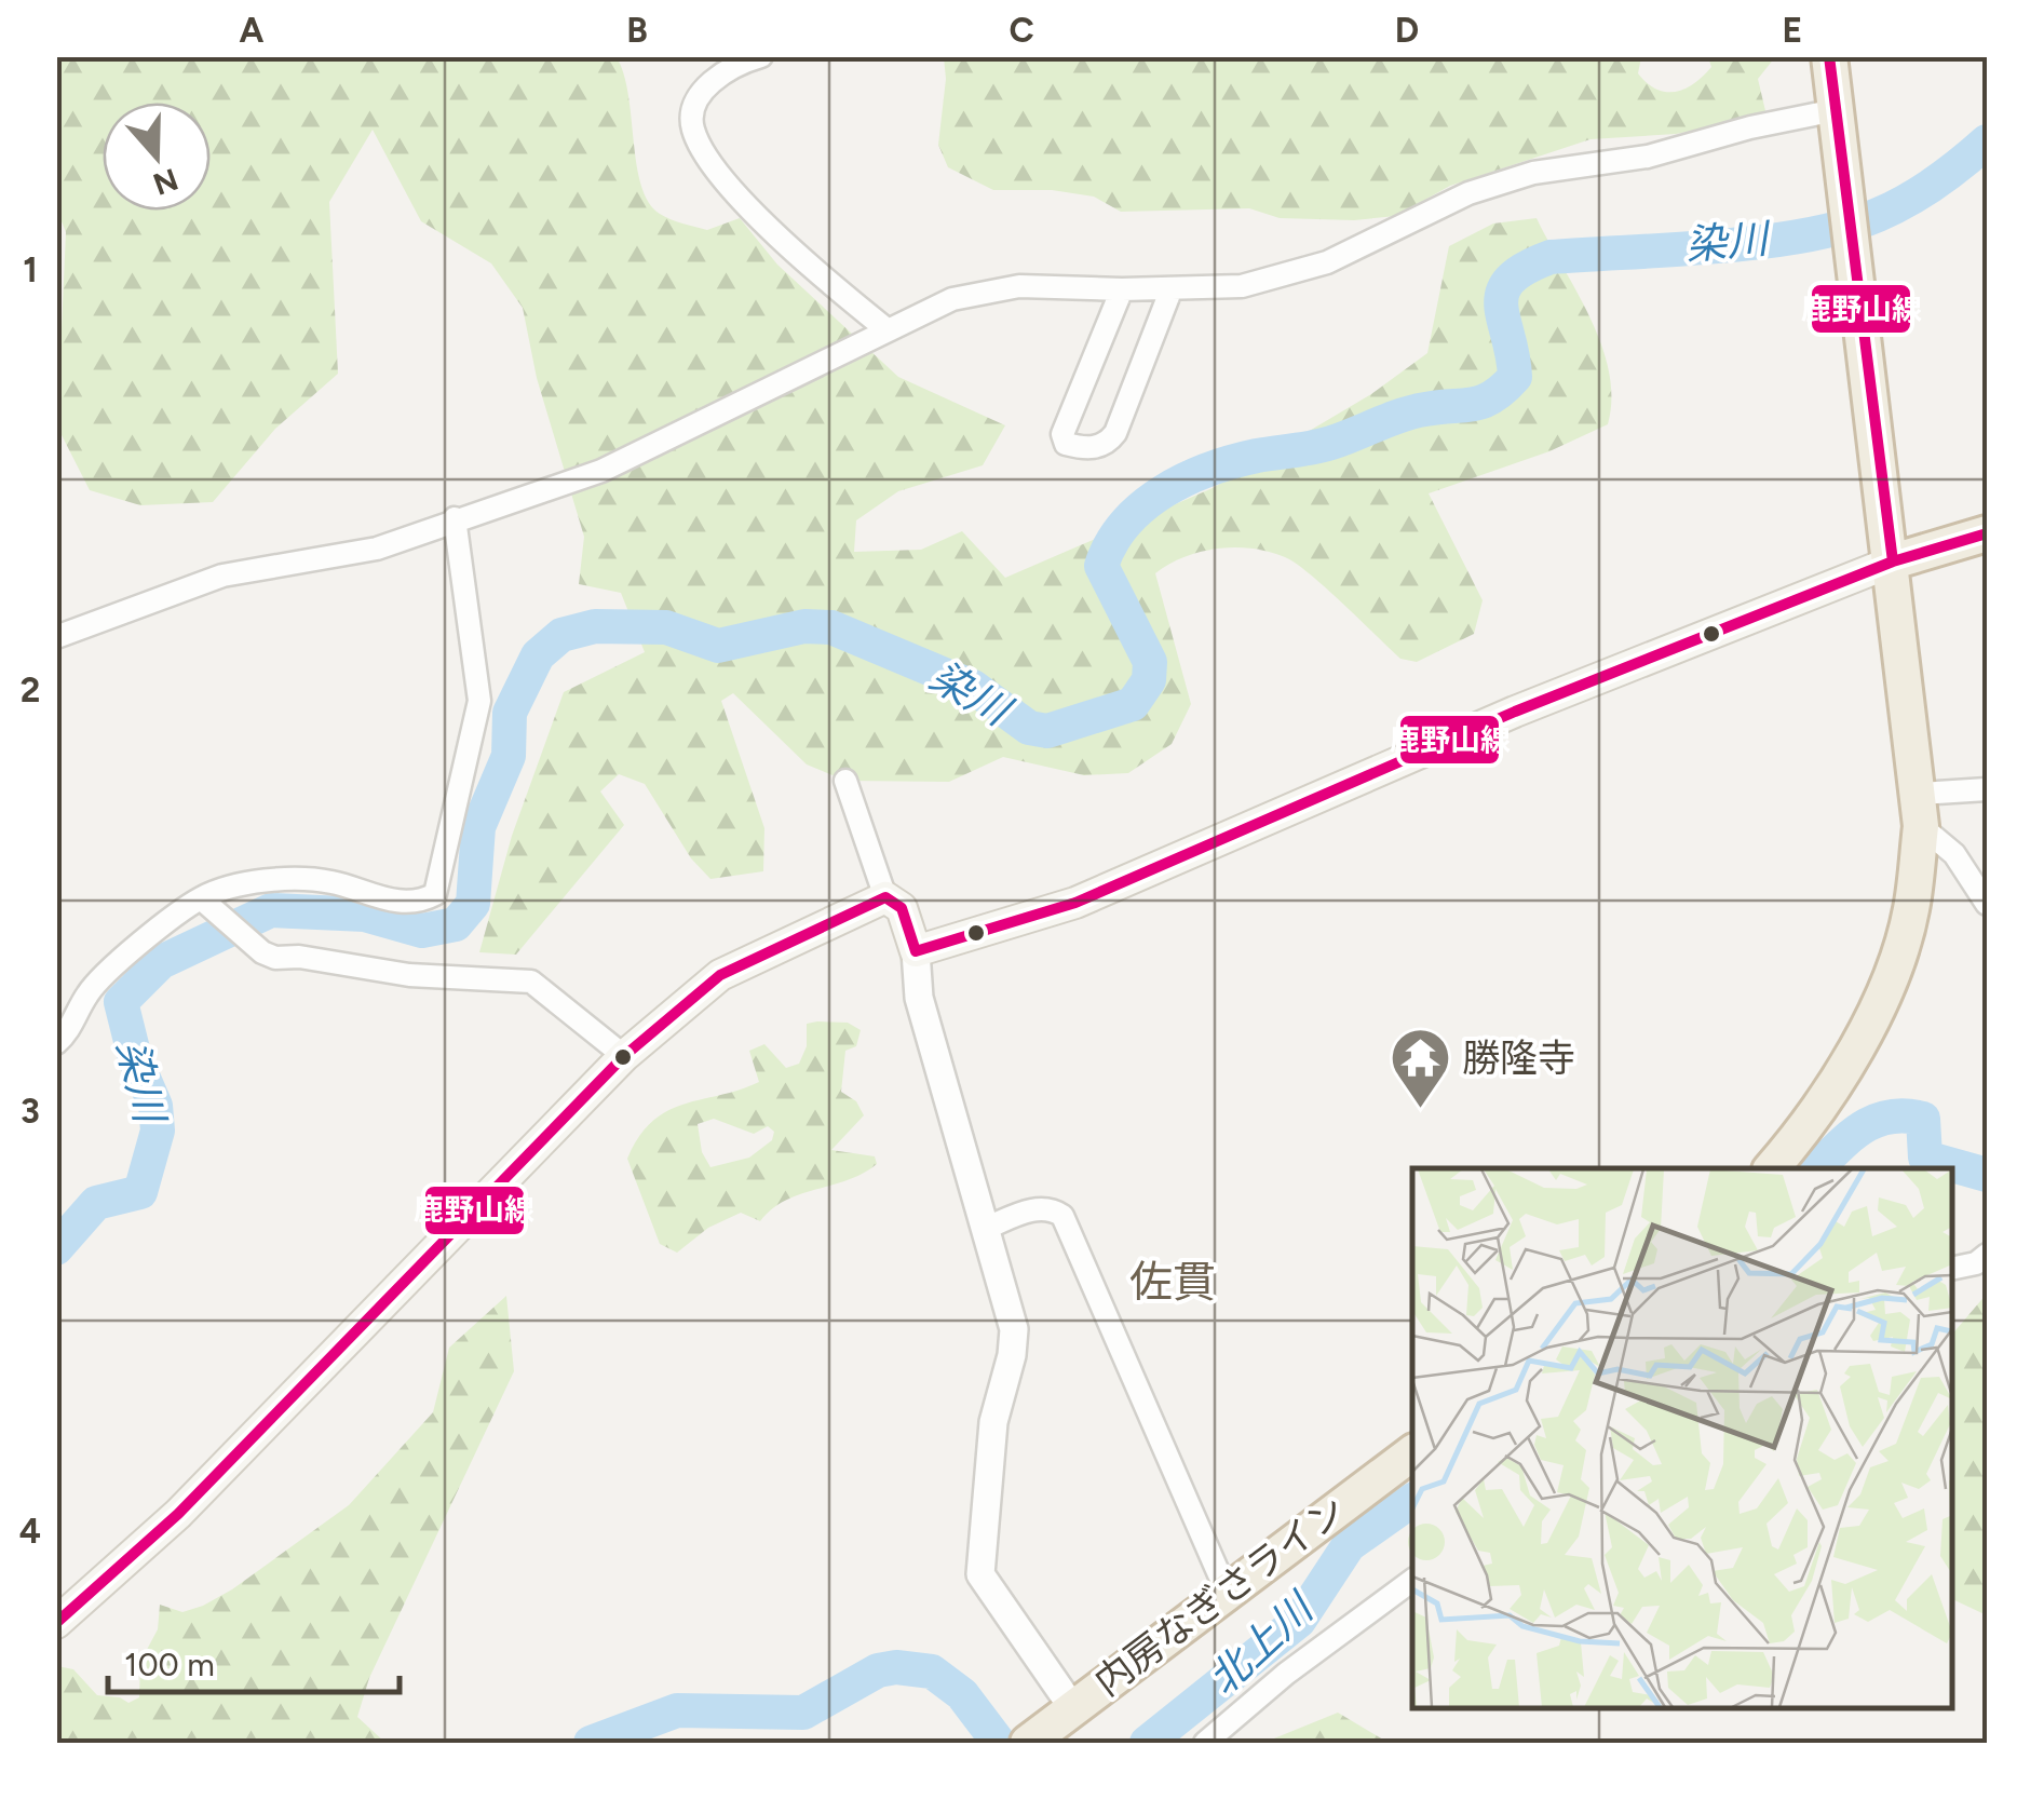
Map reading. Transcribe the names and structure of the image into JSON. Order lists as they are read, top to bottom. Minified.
{"streets":{"highway":["内房なぎさライン"]},"districts":["佐貫"],"water":["染川","北上川"],"places":{"temple":["勝隆寺"]},"lines":["transit line 鹿野山線"],"scale_bar":"100 m","north":"bottom","grid":{"columns":["A","B","C","D","E"],"rows":["1","2","3","4"]}}
